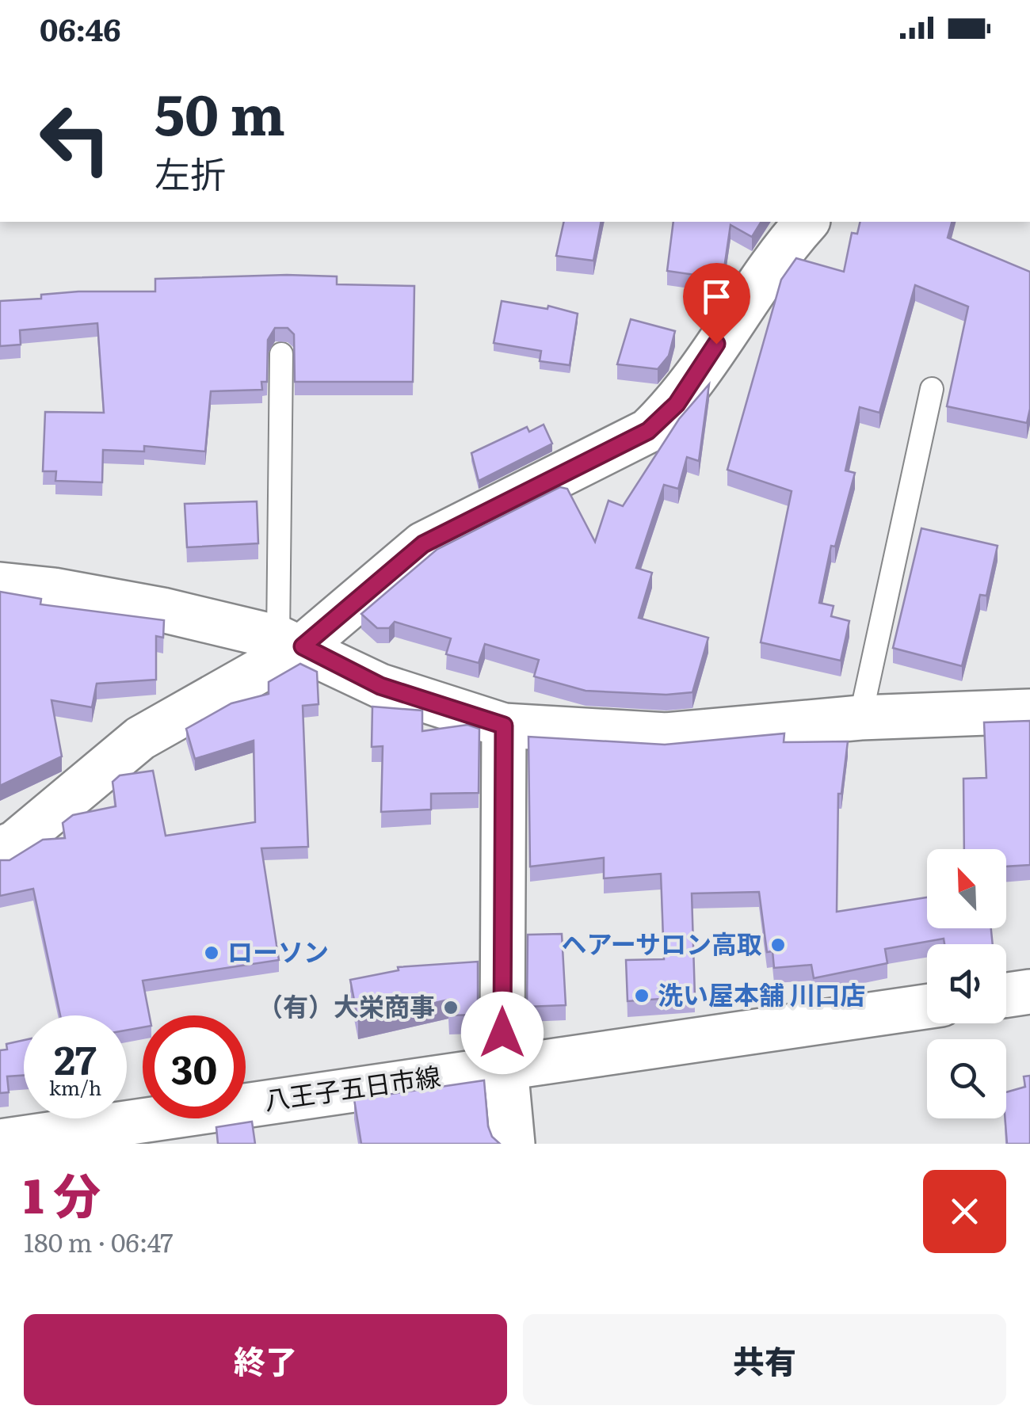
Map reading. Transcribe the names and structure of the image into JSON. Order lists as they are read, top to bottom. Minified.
{"streets":{"street":["八王子五日市線"]},"places":["ヘアーサロン高取","ローソン","洗い屋本舗 川口店","（有）大栄商事"],"north":"top left","page":{"status":"06:46","turn":["50 m","左折"],"speed":"27 km/h","limit":"30","heading":["1 分","180 m · 06:47"],"buttons":["終了","共有"]}}
